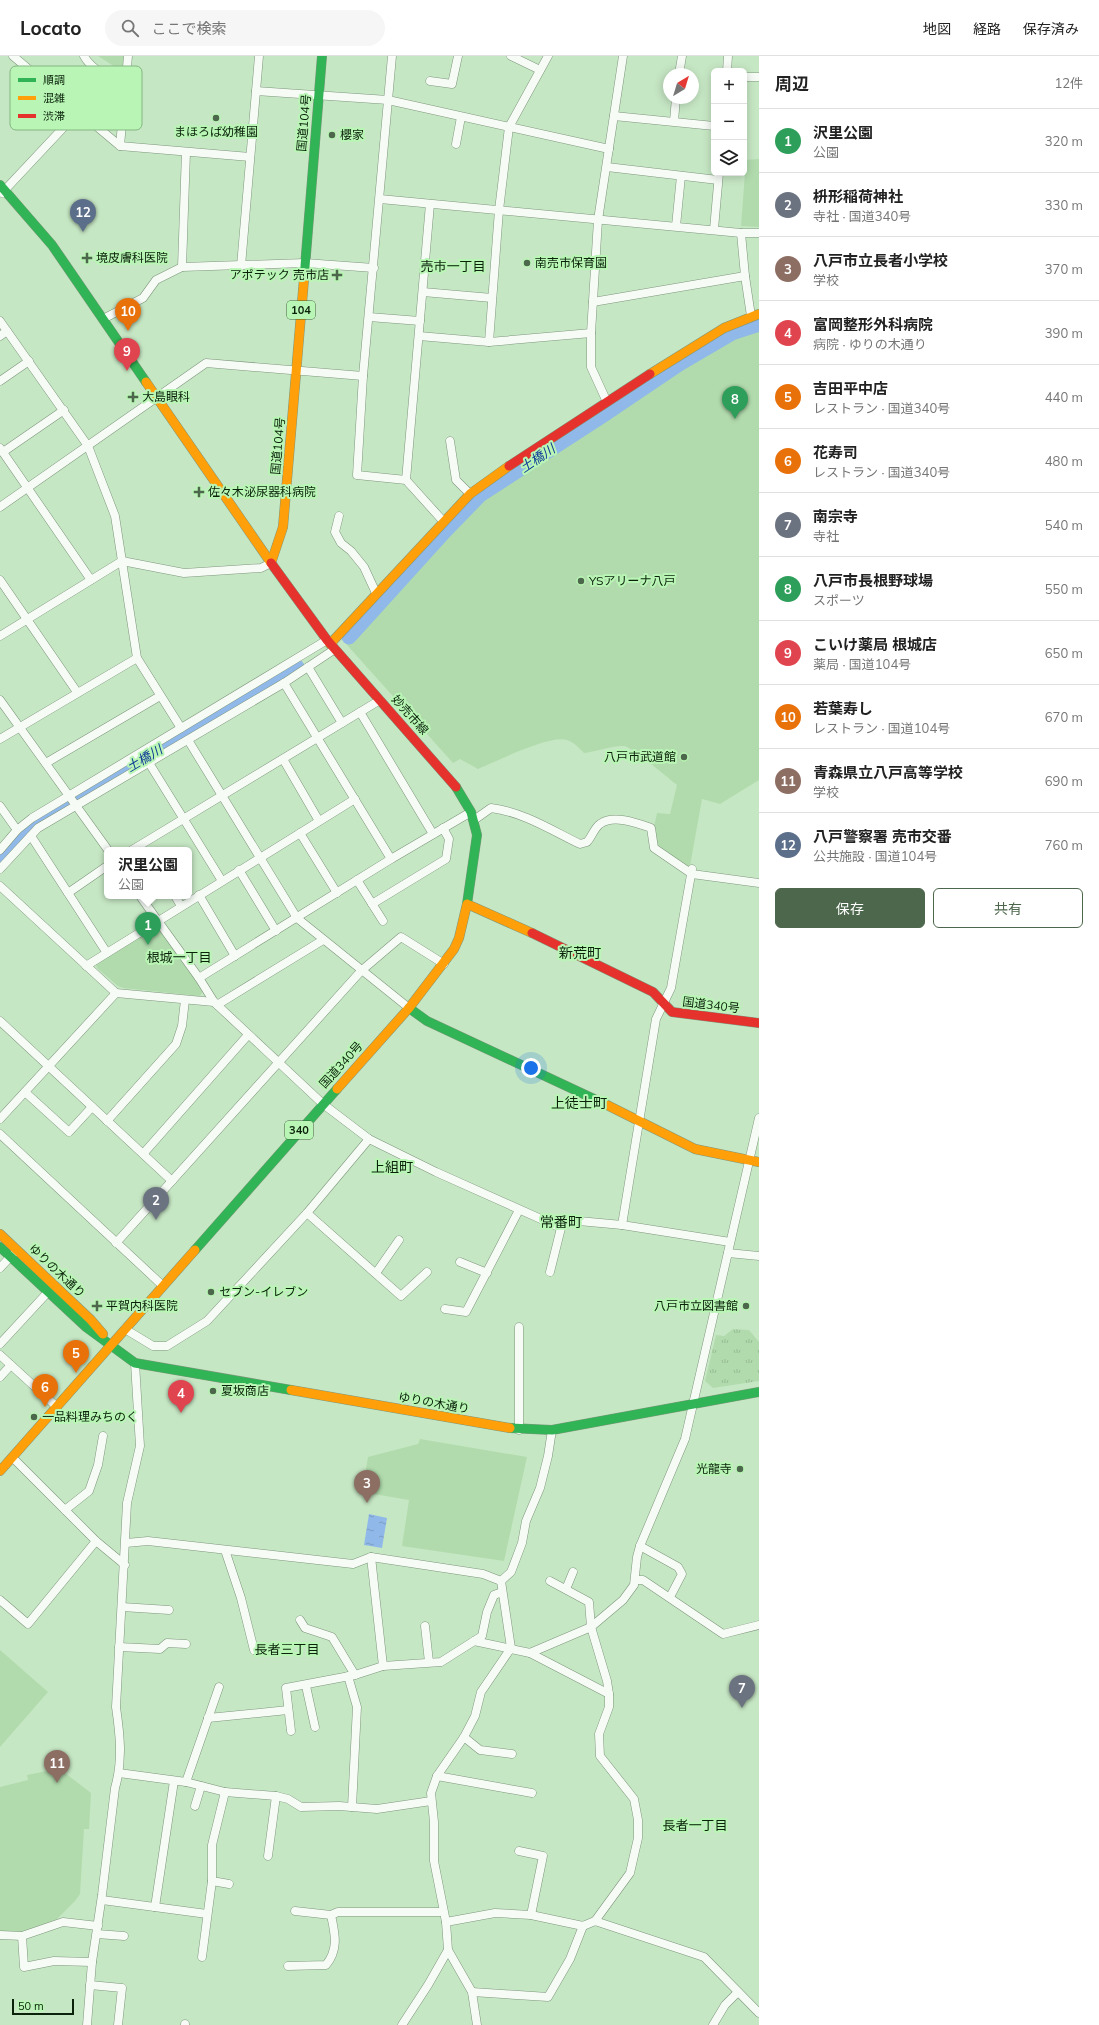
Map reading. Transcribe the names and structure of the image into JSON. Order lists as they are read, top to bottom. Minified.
{"streets":{"main road":["国道104号","104","妙売市線","国道340号","340","ゆりの木通り"]},"crossings":[["国道104号","妙売市線"],["妙売市線","国道340号"],["国道340号","ゆりの木通り"]],"districts":["売市一丁目","新荒町","根城一丁目","上徒士町","上組町","常番町","長者三丁目","長者一丁目"],"water":["土橋川"],"places":{"other":["まほろば幼稚園","櫻家","南売市保育園","YSアリーナ八戸","八戸市武道館","セブン-イレブン","八戸市立図書館","夏坂商店","一品料理みちのく","光龍寺"],"health":["境皮膚科医院","アポテック 売市店","大島眼科","佐々木泌尿器科病院","平賀内科医院"]},"legend":["順調","混雑","渋滞"],"scale_bar":"50 m","north":"top right","page":{"header":"Locato","search":"ここで検索","nav":["地図","経路","保存済み"],"heading":["周辺","12件"],"map_buttons":["+","−"],"list":[{"mark":"1","name":"沢里公園","note":"公園","value":"320 m"},{"mark":"2","name":"枡形稲荷神社","note":"寺社 · 国道340号","value":"330 m"},{"mark":"3","name":"八戸市立長者小学校","note":"学校","value":"370 m"},{"mark":"4","name":"富岡整形外科病院","note":"病院 · ゆりの木通り","value":"390 m"},{"mark":"5","name":"吉田平中店","note":"レストラン · 国道340号","value":"440 m"},{"mark":"6","name":"花寿司","note":"レストラン · 国道340号","value":"480 m"},{"mark":"7","name":"南宗寺","note":"寺社","value":"540 m"},{"mark":"8","name":"八戸市長根野球場","note":"スポーツ","value":"550 m"},{"mark":"9","name":"こいけ薬局 根城店","note":"薬局 · 国道104号","value":"650 m"},{"mark":"10","name":"若葉寿し","note":"レストラン · 国道104号","value":"670 m"},{"mark":"11","name":"青森県立八戸高等学校","note":"学校","value":"690 m"},{"mark":"12","name":"八戸警察署 売市交番","note":"公共施設 · 国道104号","value":"760 m"}],"pins":["12","10","9","8","1","2","5","6","4","3","7","11"],"popup":["沢里公園","公園"],"buttons":["保存","共有"],"scale":"50 m"}}
